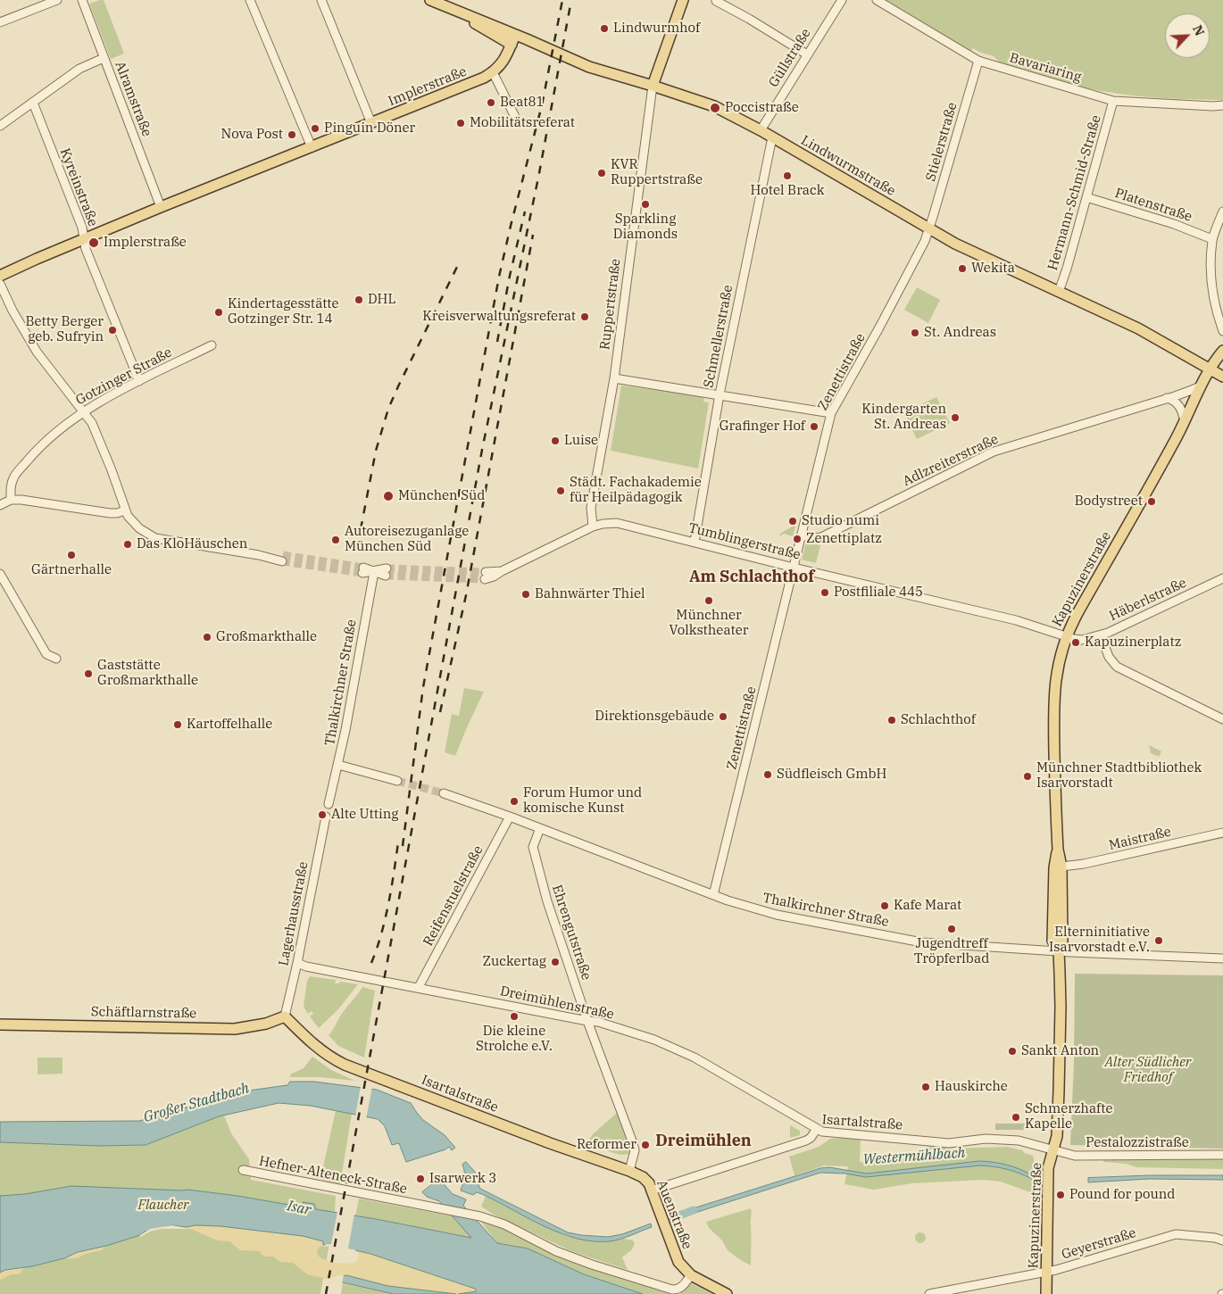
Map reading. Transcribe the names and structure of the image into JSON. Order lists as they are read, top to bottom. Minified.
{"streets":{"main road":["Implerstraße","Lindwurmstraße","Kapuzinerstraße","Schäftlarnstraße","Isartalstraße","Auenstraße"],"street":["Güllstraße","Bavariaring","Alramstraße","Stielerstraße","Kyreinstraße","Hermann-Schmid-Straße","Platenstraße","Ruppertstraße","Schmellerstraße","Zenettistraße","Gotzinger Straße","Adlzreiterstraße","Tumblingerstraße","Häberlstraße","Thalkirchner Straße","Maistraße","Reifenstuelstraße","Lagerhausstraße","Ehrengutstraße","Dreimühlenstraße","Pestalozzistraße","Hefner-Alteneck-Straße","Geyerstraße"]},"crossings":[["Güllstraße","Lindwurmstraße"],["Bavariaring","Stielerstraße"],["Bavariaring","Hermann-Schmid-Straße"],["Implerstraße","Alramstraße"],["Implerstraße","Lindwurmstraße"],["Implerstraße","Kyreinstraße"],["Stielerstraße","Lindwurmstraße"],["Stielerstraße","Zenettistraße"],["Lindwurmstraße","Hermann-Schmid-Straße"],["Lindwurmstraße","Ruppertstraße"],["Lindwurmstraße","Schmellerstraße"],["Lindwurmstraße","Zenettistraße"],["Lindwurmstraße","Kapuzinerstraße"],["Kyreinstraße","Gotzinger Straße"],["Hermann-Schmid-Straße","Platenstraße"],["Ruppertstraße","Tumblingerstraße"],["Schmellerstraße","Tumblingerstraße"],["Zenettistraße","Adlzreiterstraße"],["Zenettistraße","Tumblingerstraße"],["Zenettistraße","Thalkirchner Straße"],["Adlzreiterstraße","Kapuzinerstraße"],["Tumblingerstraße","Kapuzinerstraße"],["Tumblingerstraße","Häberlstraße"],["Kapuzinerstraße","Häberlstraße"],["Kapuzinerstraße","Thalkirchner Straße"],["Kapuzinerstraße","Maistraße"],["Kapuzinerstraße","Isartalstraße"],["Kapuzinerstraße","Pestalozzistraße"],["Kapuzinerstraße","Geyerstraße"],["Thalkirchner Straße","Reifenstuelstraße"],["Thalkirchner Straße","Ehrengutstraße"],["Reifenstuelstraße","Dreimühlenstraße"],["Lagerhausstraße","Dreimühlenstraße"],["Lagerhausstraße","Schäftlarnstraße"],["Lagerhausstraße","Isartalstraße"],["Ehrengutstraße","Dreimühlenstraße"],["Ehrengutstraße","Isartalstraße"],["Dreimühlenstraße","Isartalstraße"],["Schäftlarnstraße","Isartalstraße"],["Isartalstraße","Pestalozzistraße"],["Isartalstraße","Auenstraße"],["Hefner-Alteneck-Straße","Auenstraße"]],"districts":["Am Schlachthof","Dreimühlen"],"water":["Großer Stadtbach","Westermühlbach","Isar"],"parks":["Alter Südlicher Friedhof","Flaucher"],"places":["Lindwurmhof","Beat81","Poccistraße","Mobilitätsreferat","Pinguin Döner","Nova Post","KVR Ruppertstraße","Hotel Brack","Sparkling Diamonds","Implerstraße","Wekita","DHL","Kindertagesstätte Gotzinger Str. 14","Kreisverwaltungsreferat","Betty Berger geb. Sufryin","St. Andreas","Kindergarten St. Andreas","Grafinger Hof","Luise","Städt. Fachakademie für Heilpädagogik","München Süd","Bodystreet","Studio numi","Zenettiplatz","Autoreisezuganlage München Süd","Das KloHäuschen","Gärtnerhalle","Postfiliale 445","Bahnwärter Thiel","Münchner Volkstheater","Großmarkthalle","Kapuzinerplatz","Gaststätte Großmarkthalle","Direktionsgebäude","Schlachthof","Kartoffelhalle","Südfleisch GmbH","Münchner Stadtbibliothek Isarvorstadt","Forum Humor und komische Kunst","Alte Utting","Kafe Marat","Jugendtreff Tröpferlbad","Elterninitiative Isarvorstadt e.V.","Zuckertag","Die kleine Strolche e.V.","Sankt Anton","Hauskirche","Schmerzhafte Kapelle","Reformer","Isarwerk 3","Pound for pound"],"north":"top right"}
